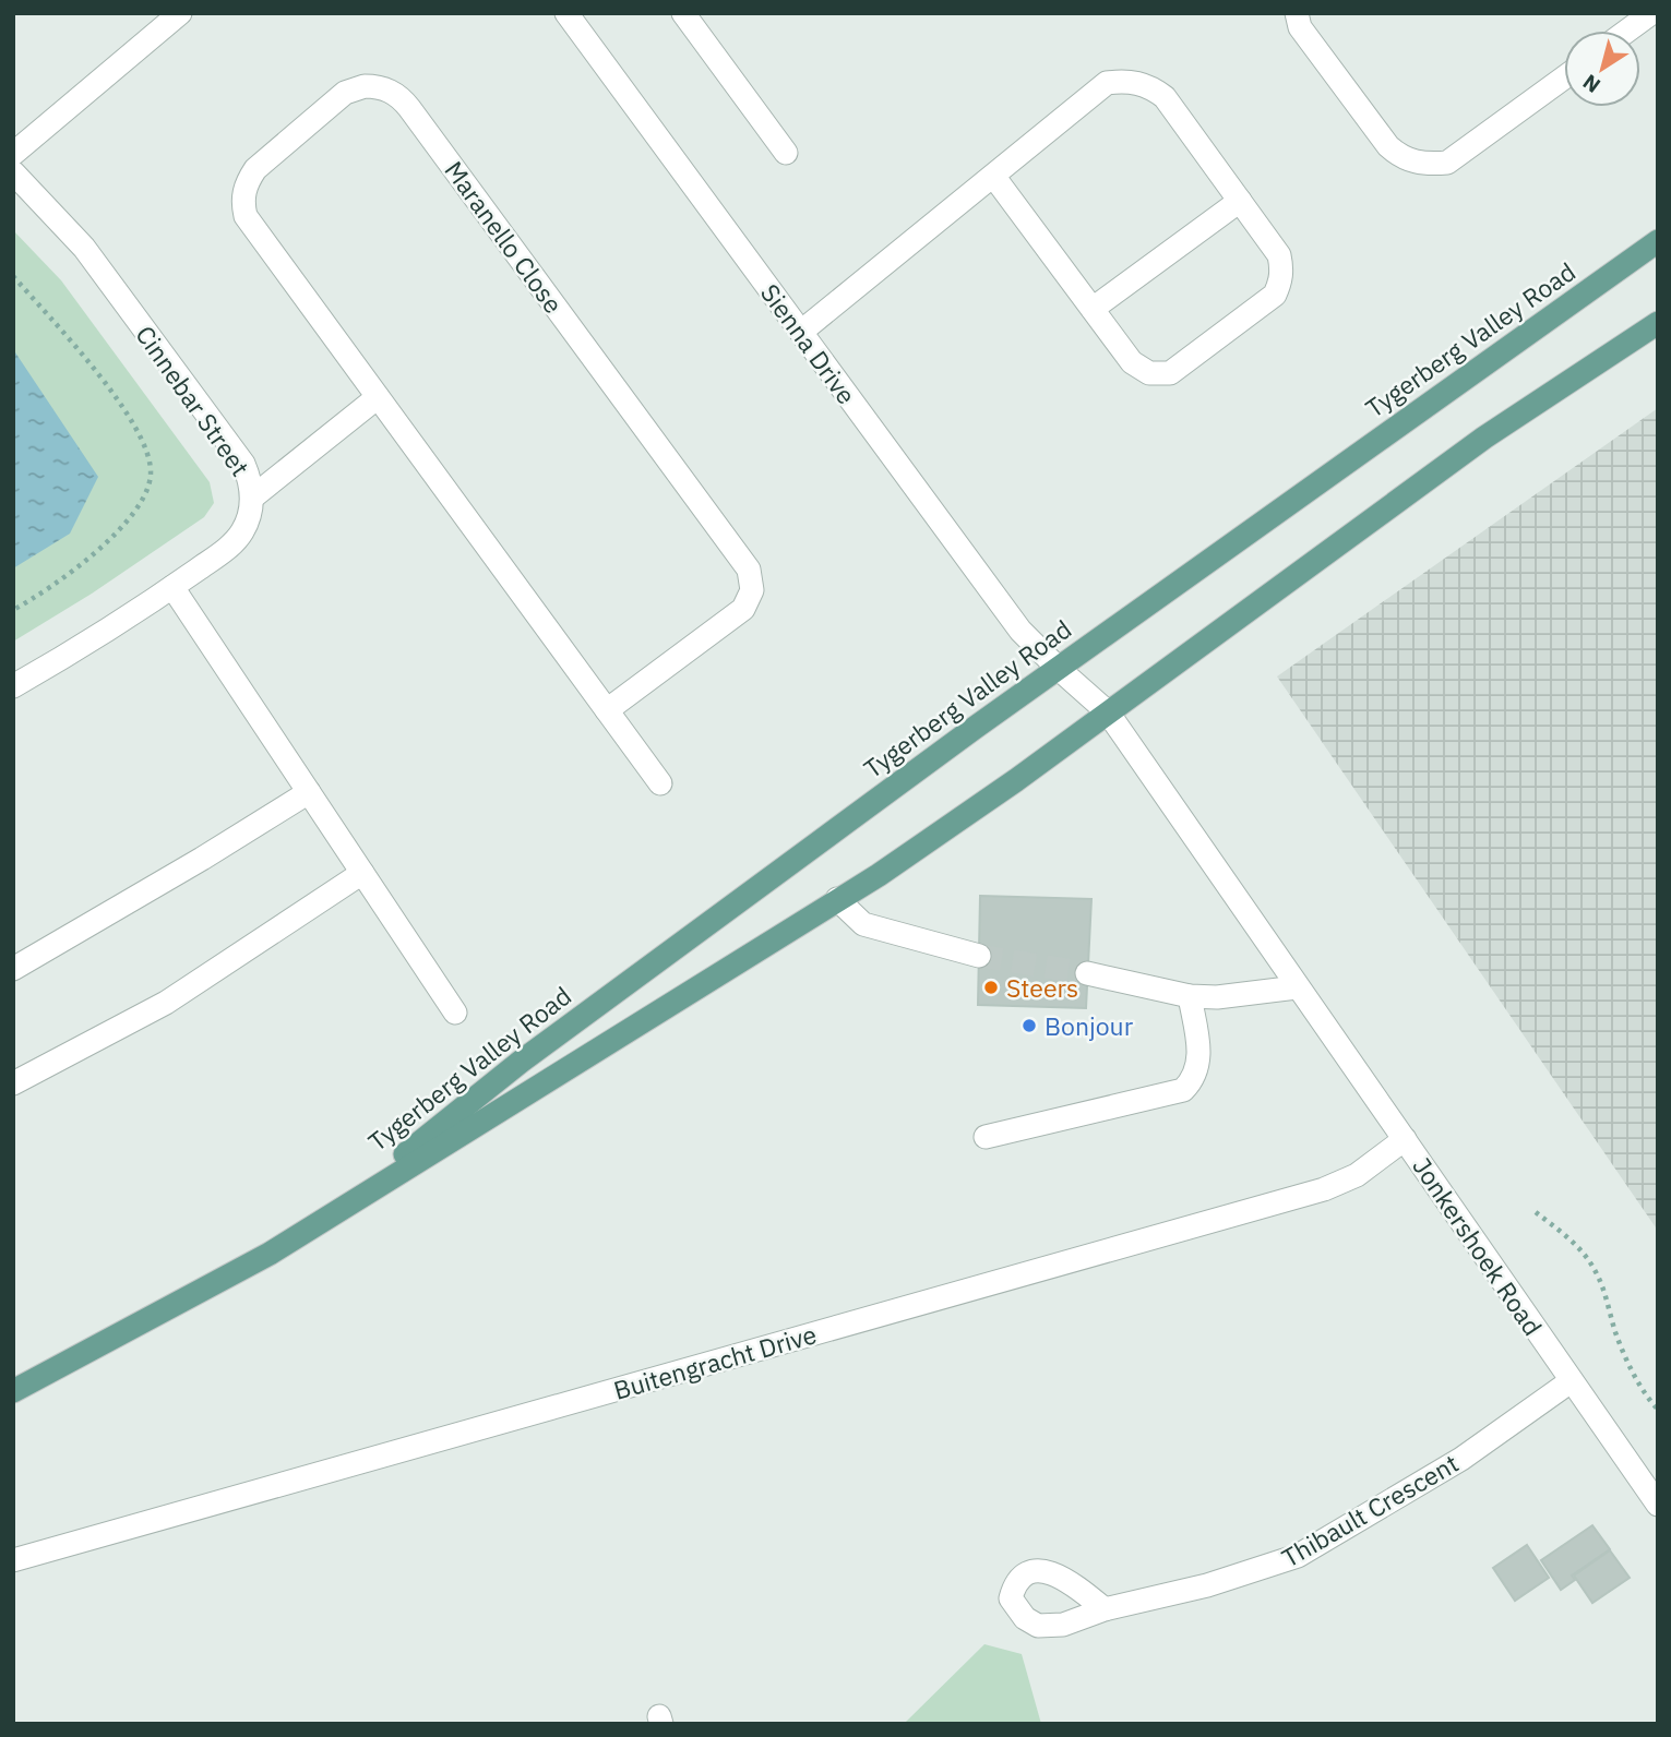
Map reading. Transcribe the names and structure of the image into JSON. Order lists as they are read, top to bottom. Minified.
{"streets":{"main road":["Tygerberg Valley Road"],"street":["Maranello Close","Sienna Drive","Cinnebar Street","Jonkershoek Road","Buitengracht Drive","Thibault Crescent"]},"crossings":[["Tygerberg Valley Road","Sienna Drive"],["Jonkershoek Road","Buitengracht Drive"],["Jonkershoek Road","Thibault Crescent"]],"places":["Steers","Bonjour"],"north":"bottom left"}
